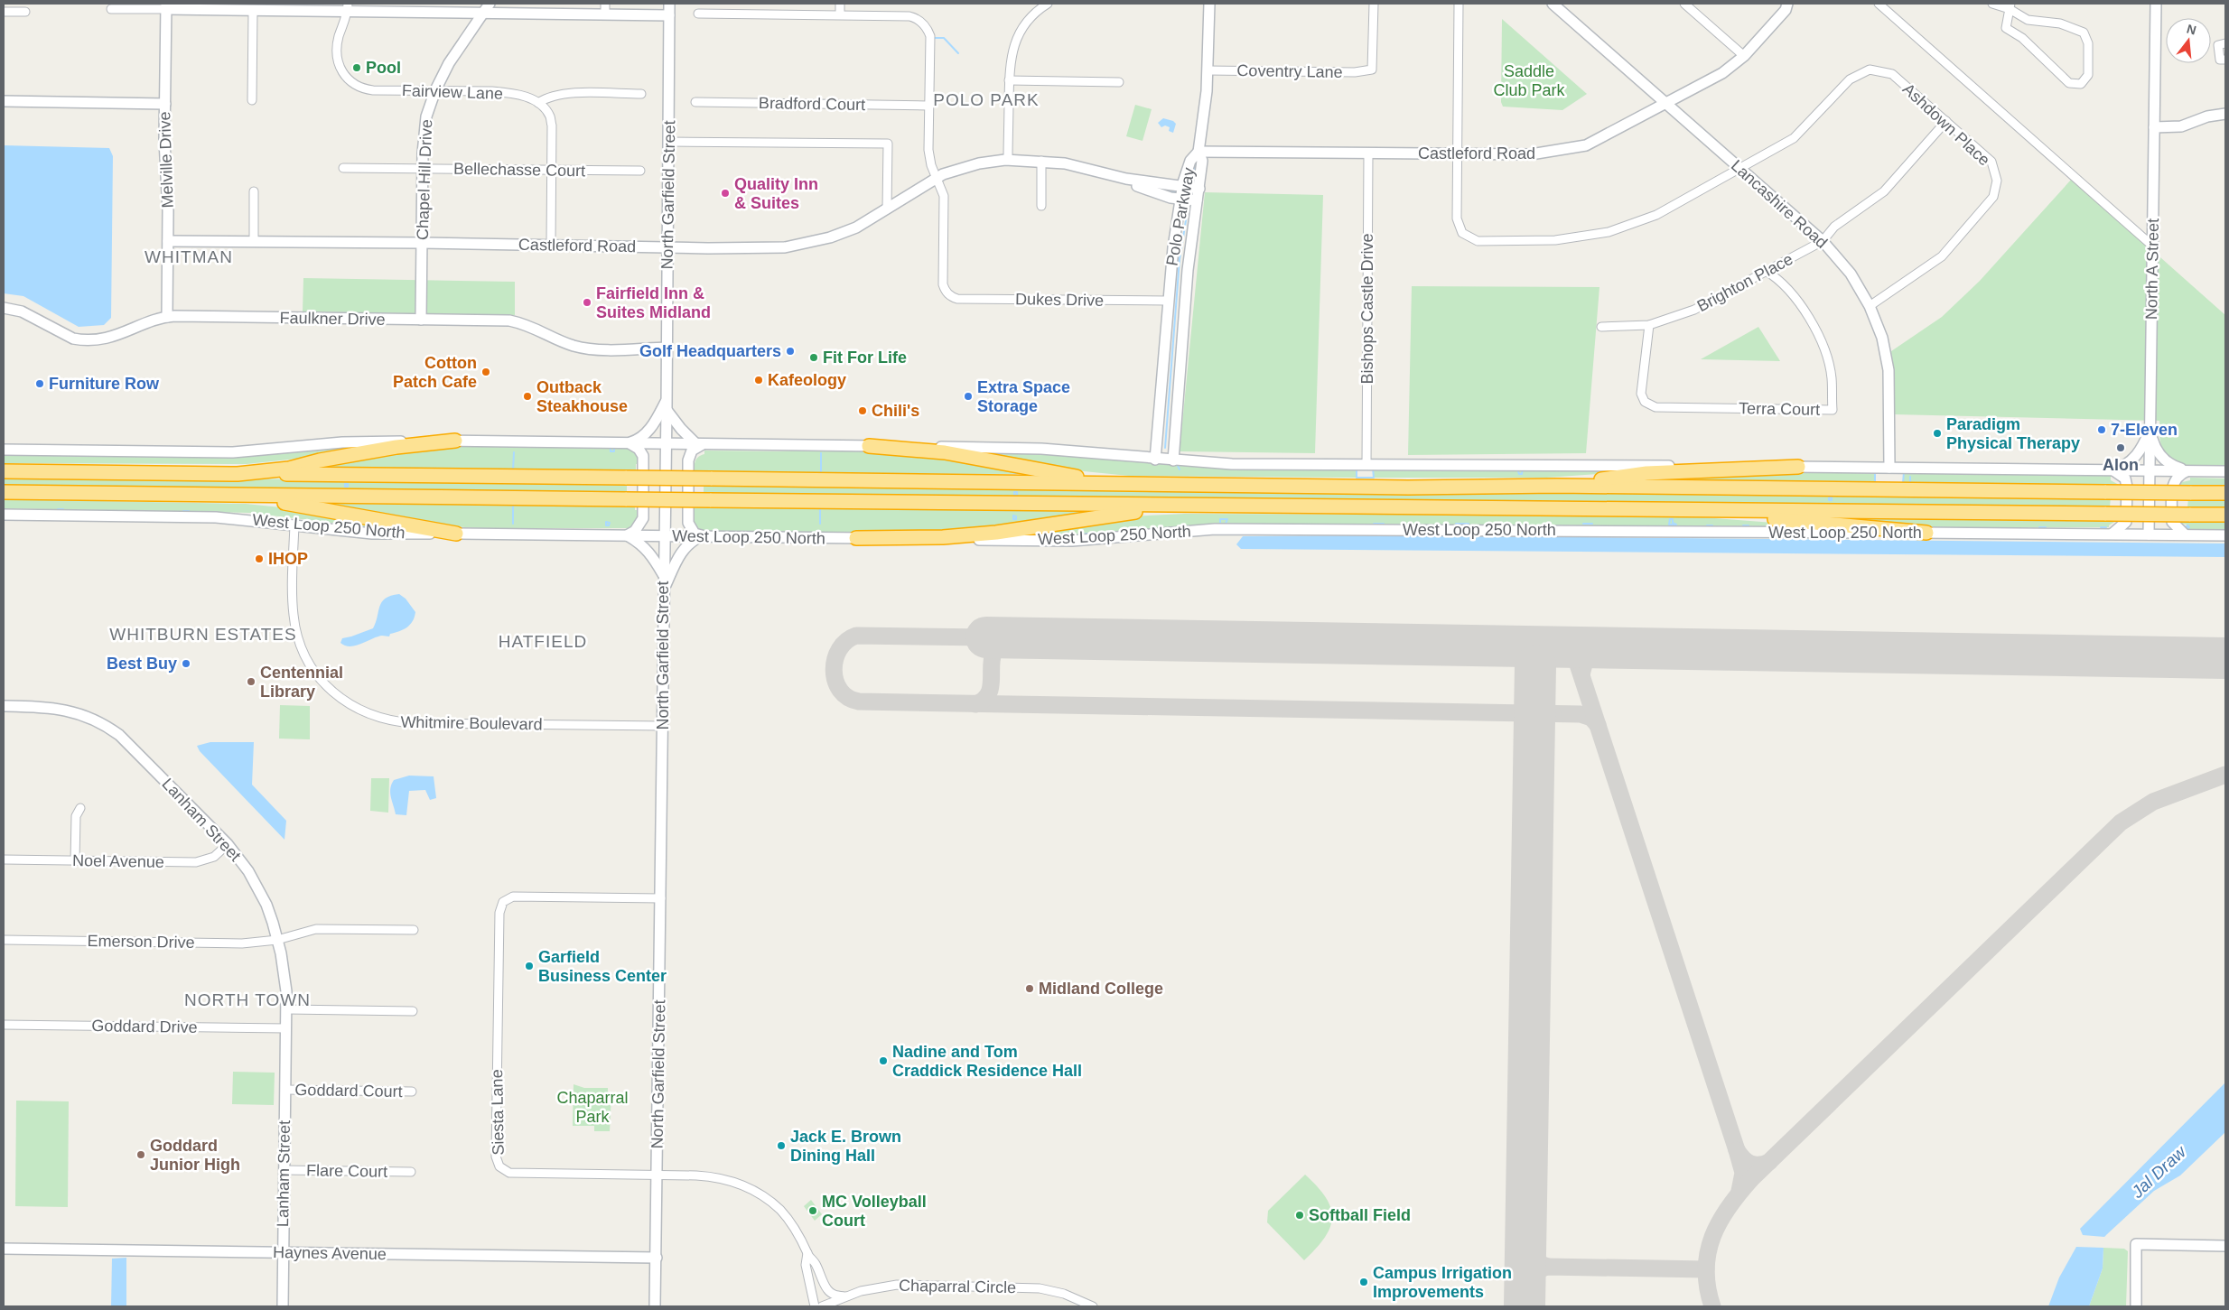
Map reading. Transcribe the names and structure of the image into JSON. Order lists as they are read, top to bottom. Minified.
{"streets":{"main road":["Castleford Road","Melville Drive","Chapel Hill Drive","North Garfield Street","Lancashire Road","Polo Parkway","North A Street","Faulkner Drive","West Loop 250 North","Lanham Street","Haynes Avenue"],"street":["Coventry Lane","Fairview Lane","Bradford Court","Ashdown Place","Bellechasse Court","Brighton Place","Dukes Drive","Bishops Castle Drive","Terra Court","Whitmire Boulevard","Noel Avenue","Emerson Drive","Goddard Drive","Goddard Court","Siesta Lane","Flare Court","Chaparral Circle"]},"crossings":[["Fairview Lane","Chapel Hill Drive"],["Ashdown Place","Lancashire Road"],["Ashdown Place","Brighton Place"],["Castleford Road","Melville Drive"],["Castleford Road","Chapel Hill Drive"],["Castleford Road","North Garfield Street"],["Castleford Road","Lancashire Road"],["Castleford Road","Polo Parkway"],["Castleford Road","Dukes Drive"],["Castleford Road","Bishops Castle Drive"],["Melville Drive","Faulkner Drive"],["Bellechasse Court","Chapel Hill Drive"],["Chapel Hill Drive","Faulkner Drive"],["North Garfield Street","Faulkner Drive"],["North Garfield Street","West Loop 250 North"],["North Garfield Street","Whitmire Boulevard"],["North Garfield Street","Siesta Lane"],["North Garfield Street","Haynes Avenue"],["Lancashire Road","Brighton Place"],["Polo Parkway","Dukes Drive"],["North A Street","West Loop 250 North"],["Brighton Place","Terra Court"],["West Loop 250 North","Whitmire Boulevard"],["Lanham Street","Noel Avenue"],["Lanham Street","Emerson Drive"],["Lanham Street","Goddard Drive"],["Lanham Street","Goddard Court"],["Lanham Street","Flare Court"],["Lanham Street","Haynes Avenue"],["Siesta Lane","Chaparral Circle"]],"districts":["POLO PARK","WHITMAN","WHITBURN ESTATES","HATFIELD","NORTH TOWN"],"water":["Jal Draw"],"parks":["Saddle Club Park","Chaparral Park"],"places":["Pool","Quality Inn & Suites","Fairfield Inn & Suites Midland","Golf Headquarters","Fit For Life","Cotton Patch Cafe","Kafeology","Furniture Row","Outback Steakhouse","Extra Space Storage","Chili's","7-Eleven","Paradigm Physical Therapy","Alon","IHOP","Best Buy","Centennial Library","Garfield Business Center","Midland College","Nadine and Tom Craddick Residence Hall","Jack E. Brown Dining Hall","Goddard Junior High","MC Volleyball Court","Softball Field","Campus Irrigation Improvements"],"north":"top"}
